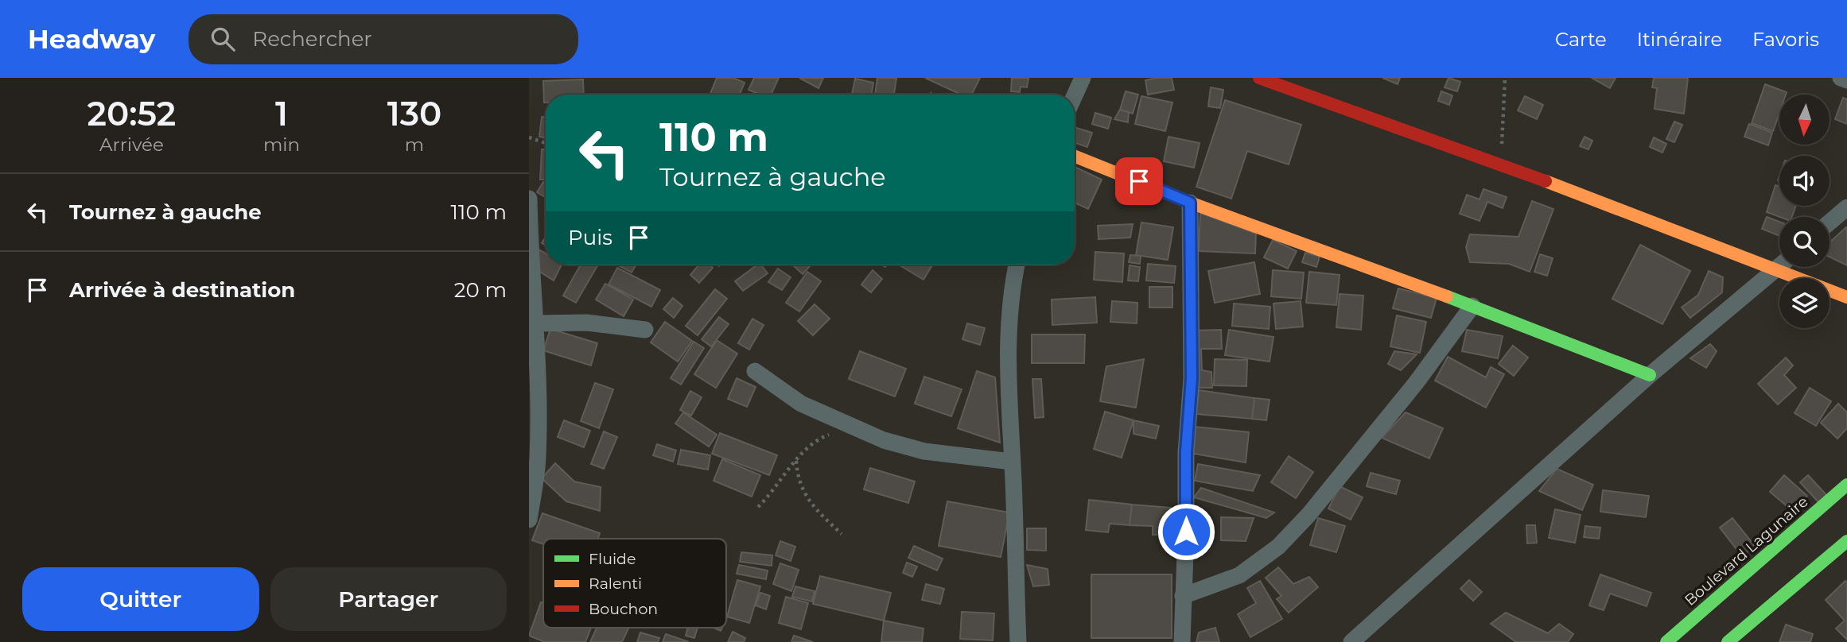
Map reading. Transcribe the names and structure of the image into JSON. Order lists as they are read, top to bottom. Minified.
{"streets":{"street":["Boulevard Lagunaire"]},"legend":["Fluide","Ralenti","Bouchon"],"north":"bottom","page":{"header":"Headway","search":"Rechercher","nav":["Carte","Itinéraire","Favoris"],"eta":["20:52","Arrivée","1","min","130","m"],"turn":["110 m","Tournez à gauche"],"list":[{"name":"Tournez à gauche","value":"110 m"},{"name":"Arrivée à destination","value":"20 m"}],"then":"Puis","buttons":["Quitter","Partager"]}}
